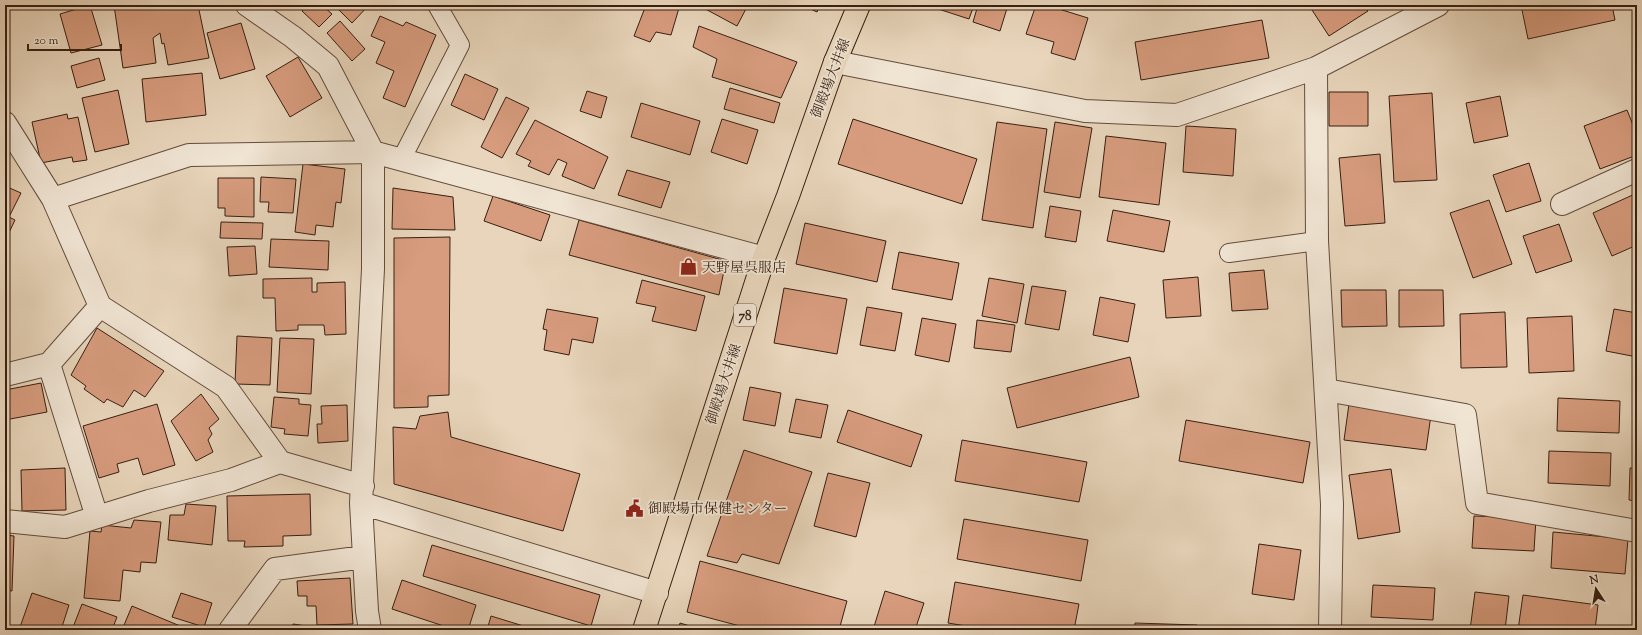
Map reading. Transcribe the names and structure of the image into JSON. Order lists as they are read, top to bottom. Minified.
{"streets":{"main road":["御殿場大井線","78"]},"places":{"shop":["天野屋呉服店"],"public building":["御殿場市保健センター"]},"scale_bar":"20 m","north":"top"}
